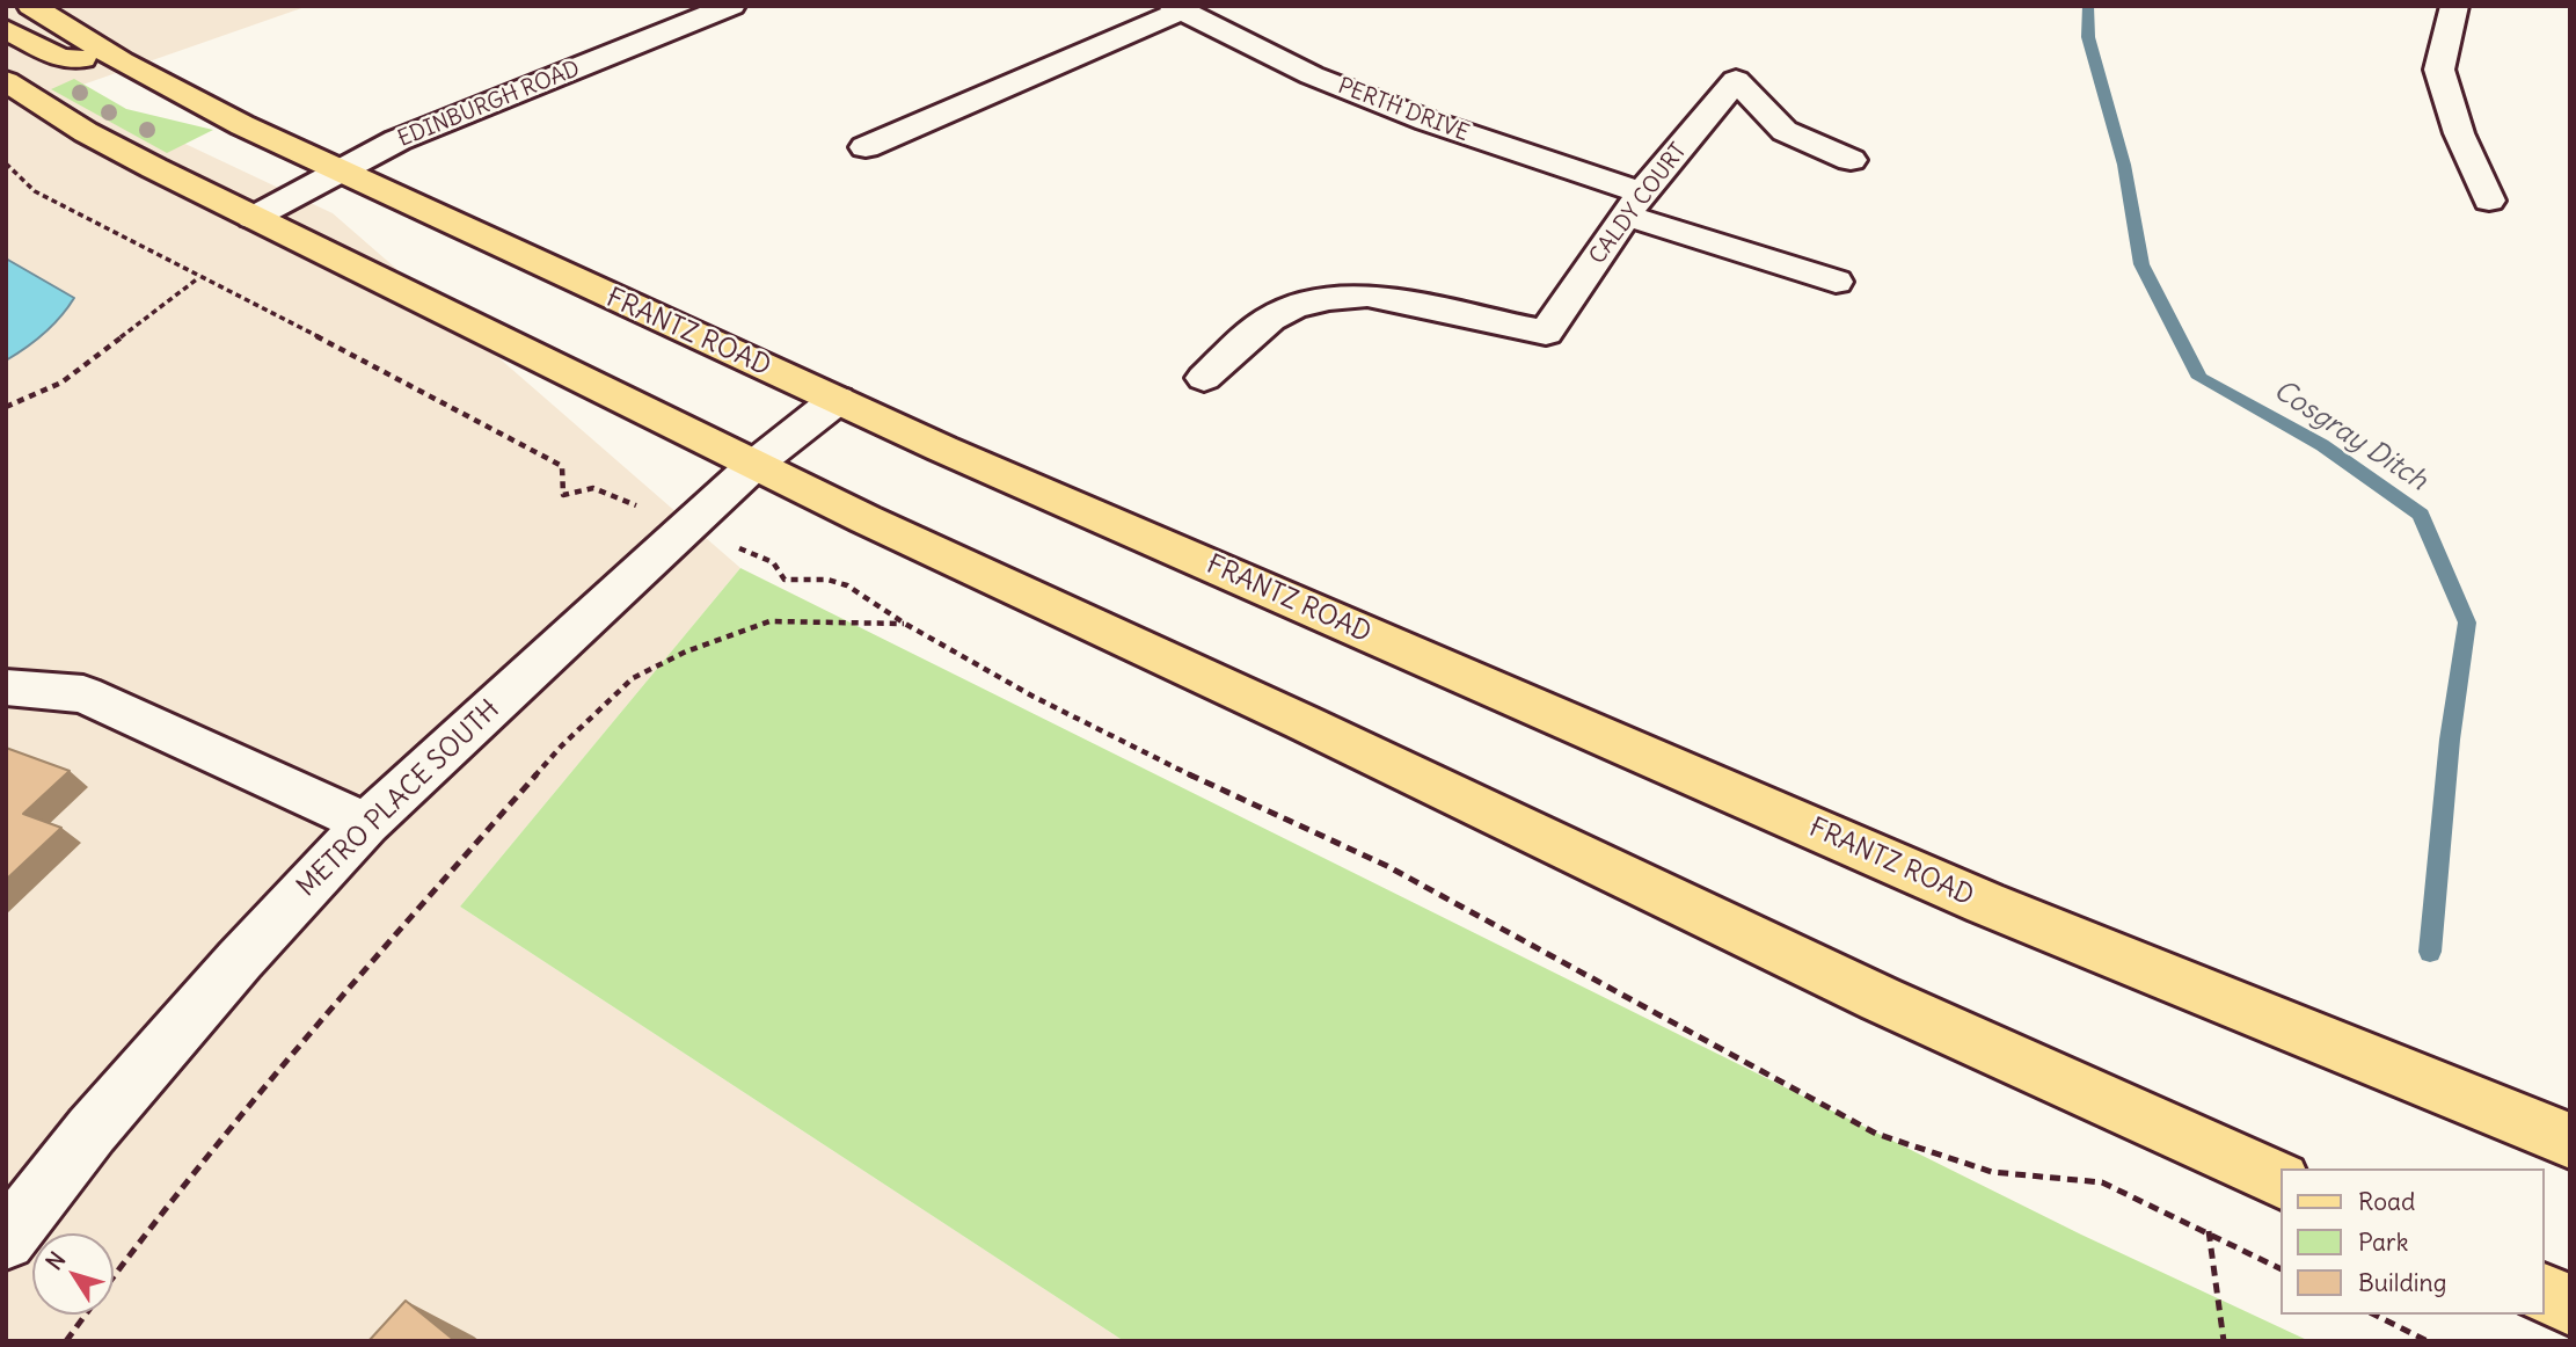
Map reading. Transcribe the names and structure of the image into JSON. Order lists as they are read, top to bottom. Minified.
{"streets":{"main road":["FRANTZ ROAD"],"street":["EDINBURGH ROAD","PERTH DRIVE","CALDY COURT","METRO PLACE SOUTH"]},"crossings":[["EDINBURGH ROAD","FRANTZ ROAD"],["PERTH DRIVE","CALDY COURT"],["FRANTZ ROAD","METRO PLACE SOUTH"]],"water":["Cosgray Ditch"],"legend":["Road","Park","Building"],"north":"top left"}
